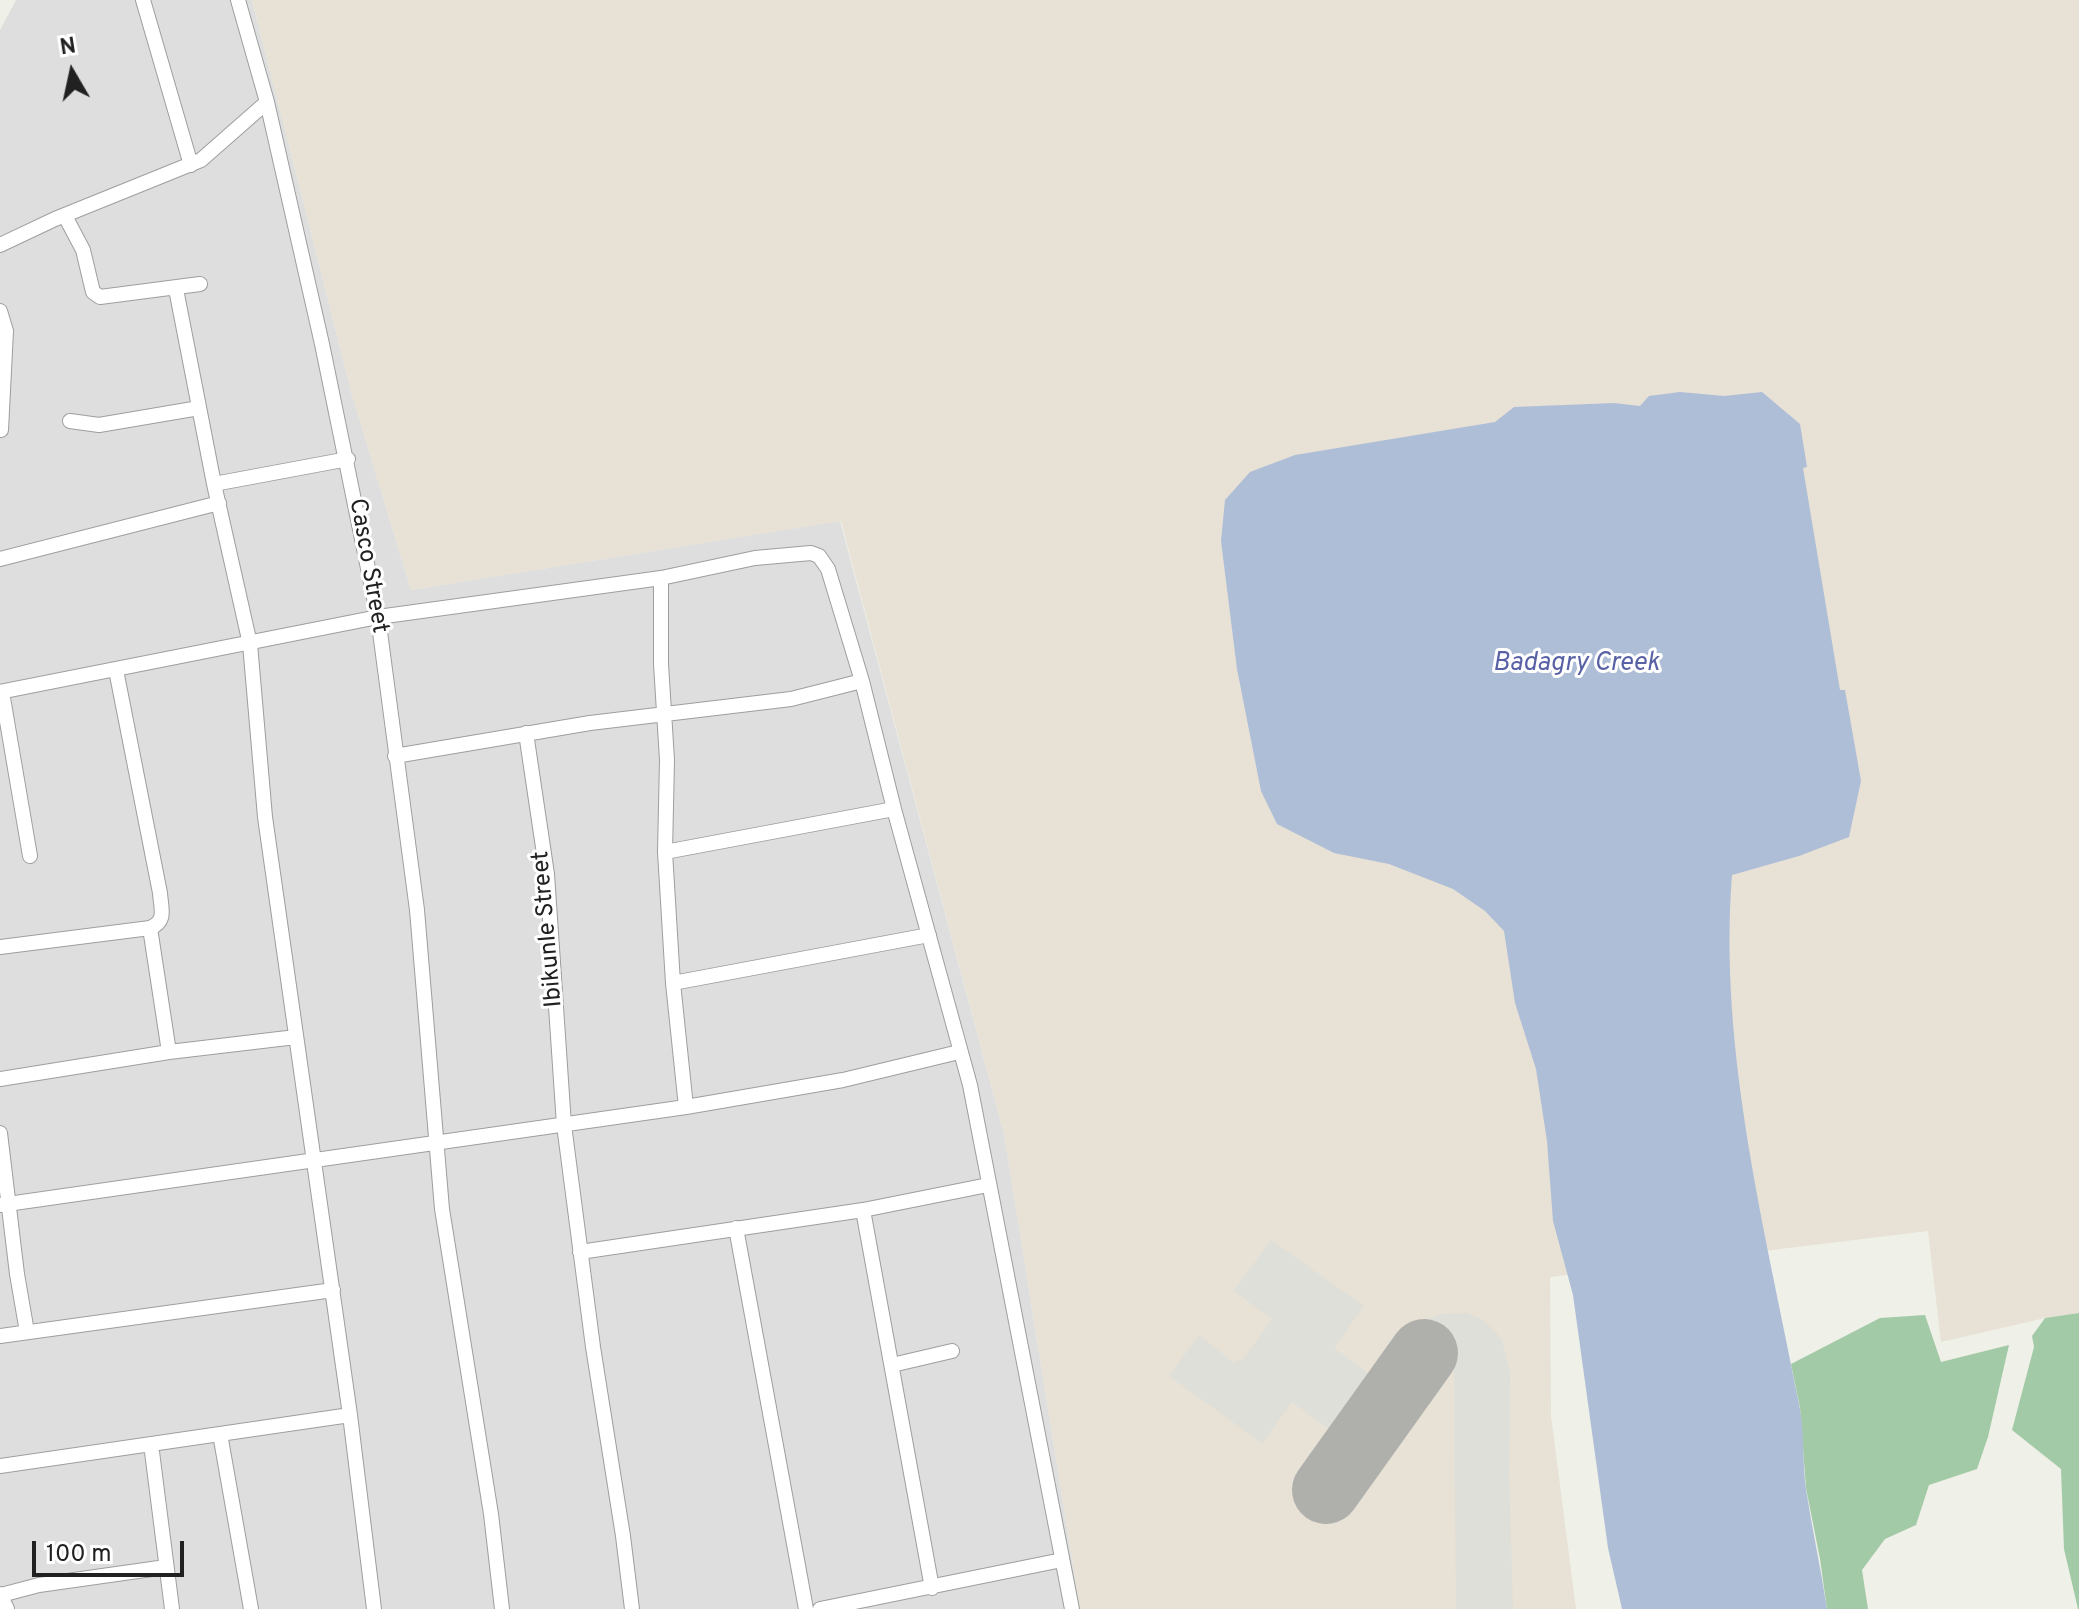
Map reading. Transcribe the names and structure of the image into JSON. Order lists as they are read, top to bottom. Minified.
{"streets":{"street":["Casco Street","Ibikunle Street"]},"water":["Badagry Creek"],"scale_bar":"100 m","north":"top"}
